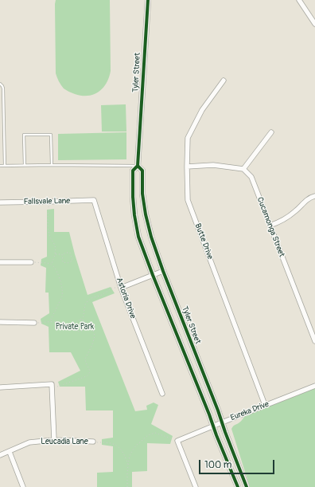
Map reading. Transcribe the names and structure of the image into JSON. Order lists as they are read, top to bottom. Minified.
{"streets":{"main road":["Tyler Street"],"street":["Fallsvale Lane","Cucamonga Street","Butte Drive","Astoria Drive","Eureka Drive","Leucadia Lane"]},"crossings":[["Tyler Street","Eureka Drive"],["Fallsvale Lane","Astoria Drive"],["Butte Drive","Eureka Drive"]],"parks":["Private Park"],"scale_bar":"100 m"}
